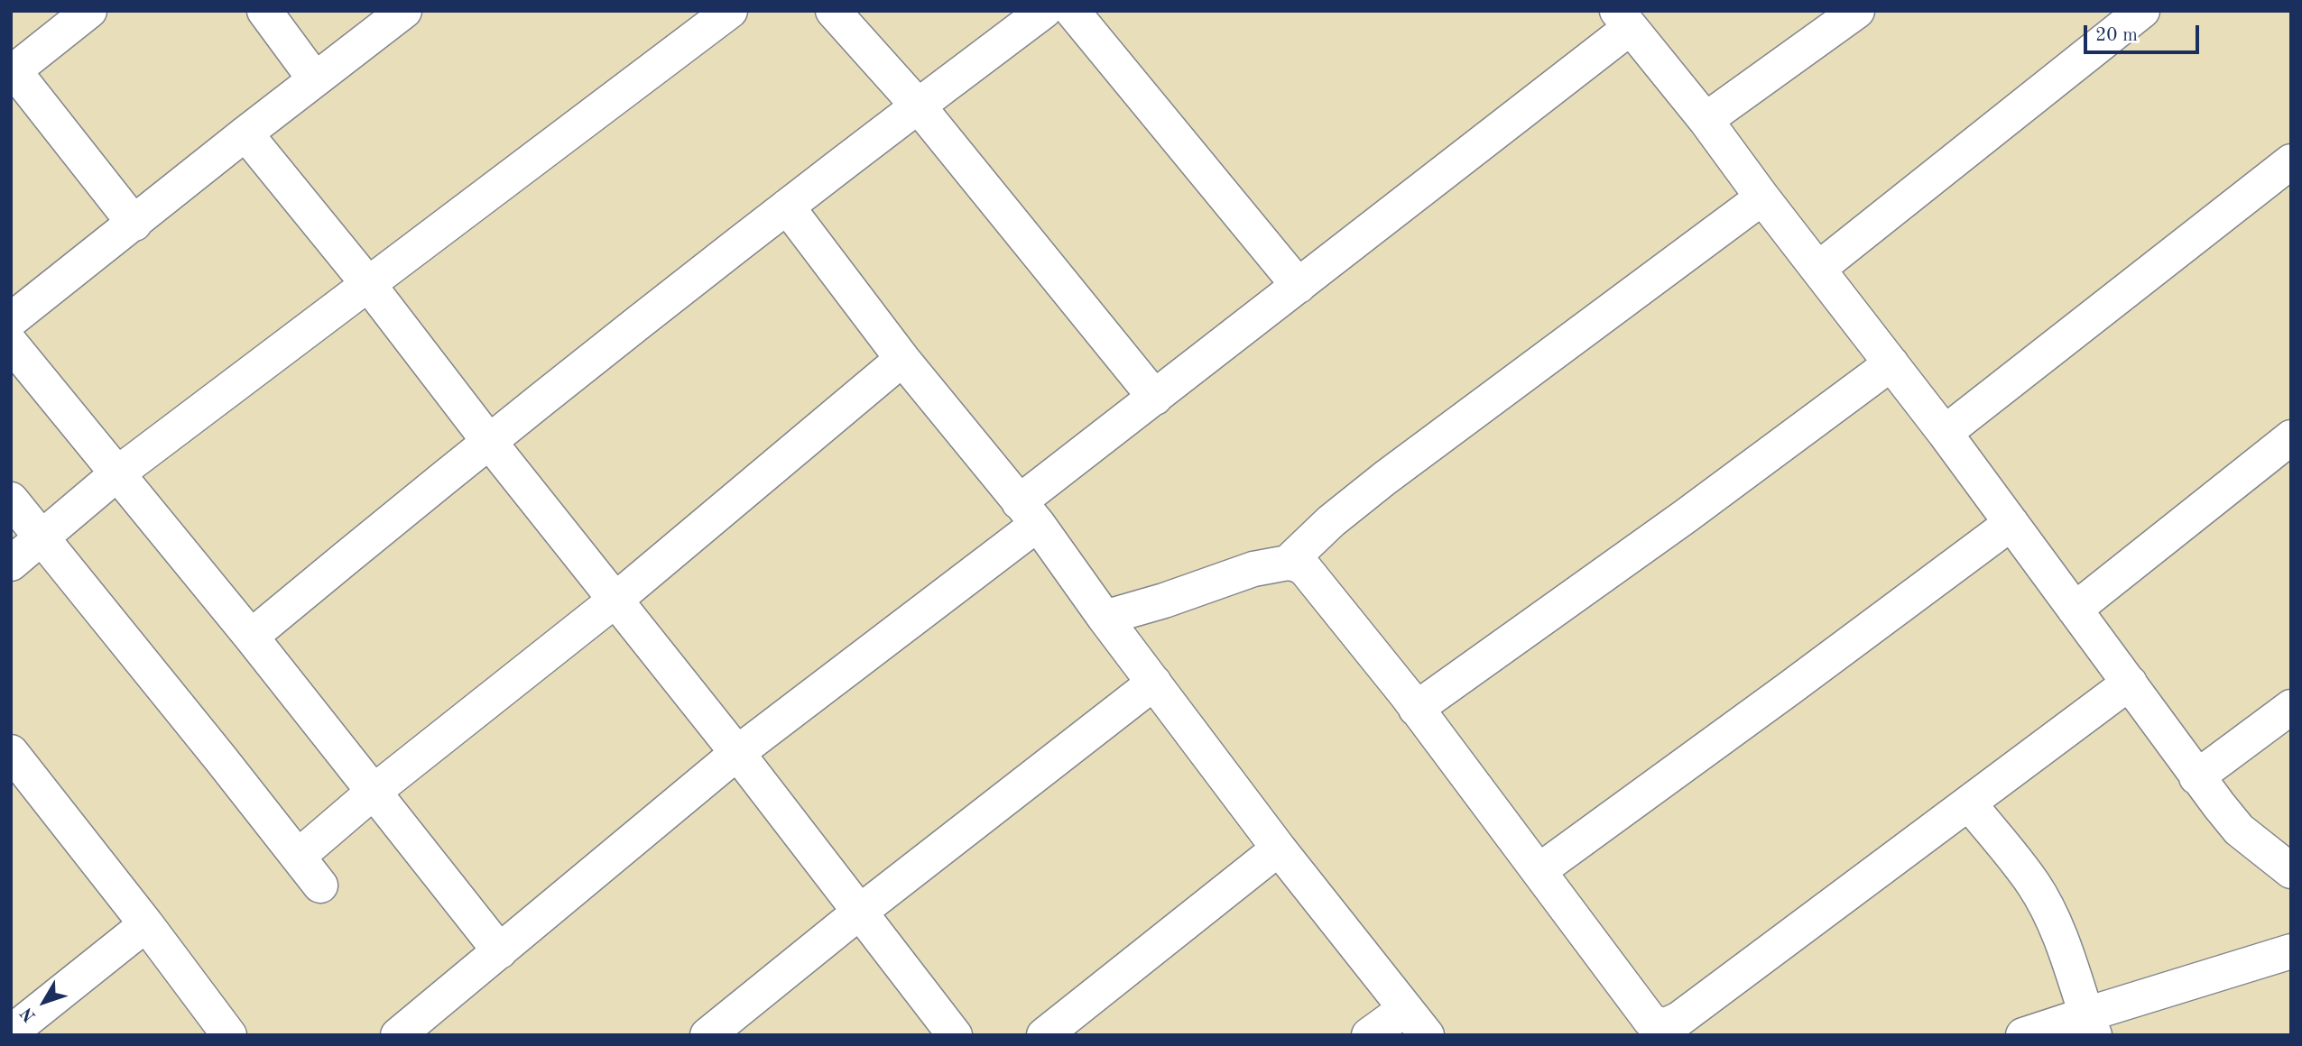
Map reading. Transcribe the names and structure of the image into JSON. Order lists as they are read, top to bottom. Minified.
{"scale_bar":"20 m","north":"bottom left"}
